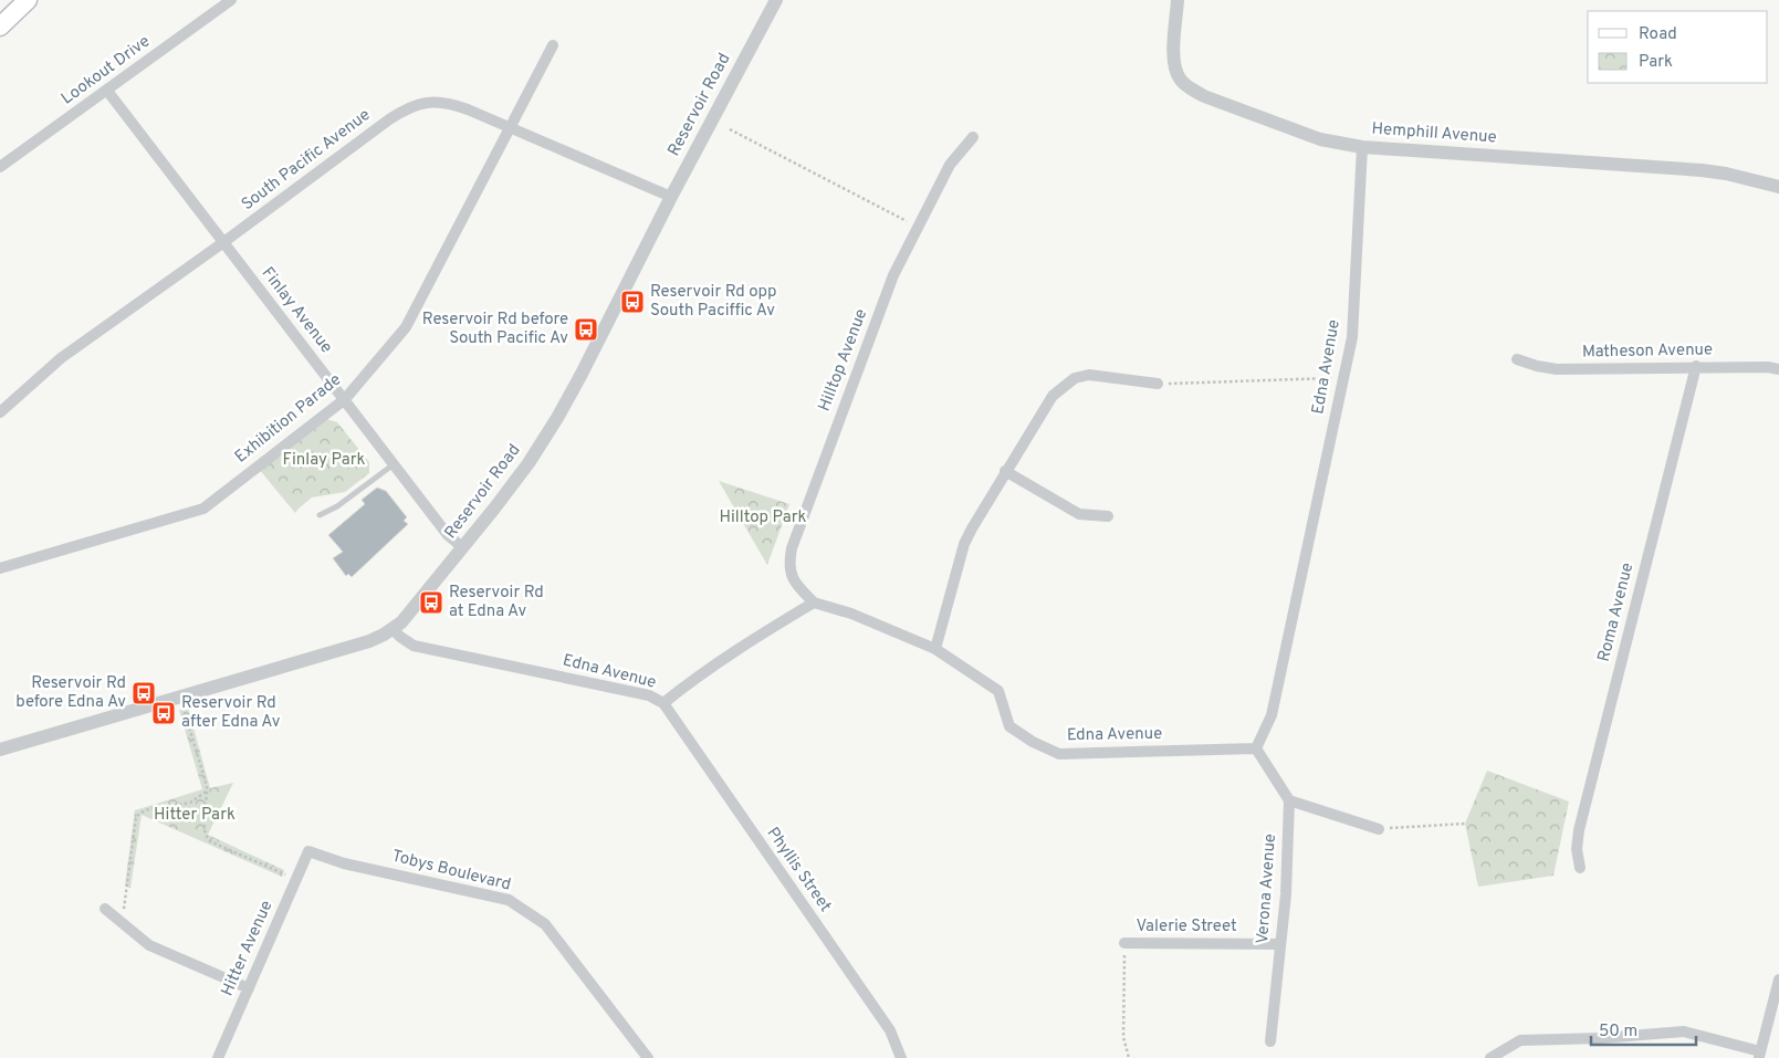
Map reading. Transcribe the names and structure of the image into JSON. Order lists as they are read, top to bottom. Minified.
{"streets":{"street":["Lookout Drive","Reservoir Road","Hemphill Avenue","South Pacific Avenue","Finlay Avenue","Matheson Avenue","Hilltop Avenue","Edna Avenue","Exhibition Parade","Roma Avenue","Phyllis Street","Tobys Boulevard","Verona Avenue","Valerie Street","Hitter Avenue"]},"crossings":[["Lookout Drive","Finlay Avenue"],["Reservoir Road","South Pacific Avenue"],["Reservoir Road","Finlay Avenue"],["Reservoir Road","Edna Avenue"],["Hemphill Avenue","Edna Avenue"],["South Pacific Avenue","Finlay Avenue"],["South Pacific Avenue","Exhibition Parade"],["Finlay Avenue","Exhibition Parade"],["Matheson Avenue","Roma Avenue"],["Hilltop Avenue","Edna Avenue"],["Edna Avenue","Phyllis Street"],["Tobys Boulevard","Hitter Avenue"],["Verona Avenue","Valerie Street"]],"parks":["Finlay Park","Hilltop Park","Hitter Park"],"places":{"bus stop":["Reservoir Rd opp South Paciffic Av","Reservoir Rd before South Pacific Av","Reservoir Rd at Edna Av","Reservoir Rd before Edna Av","Reservoir Rd after Edna Av"]},"legend":["Road","Park"],"scale_bar":"50 m"}
